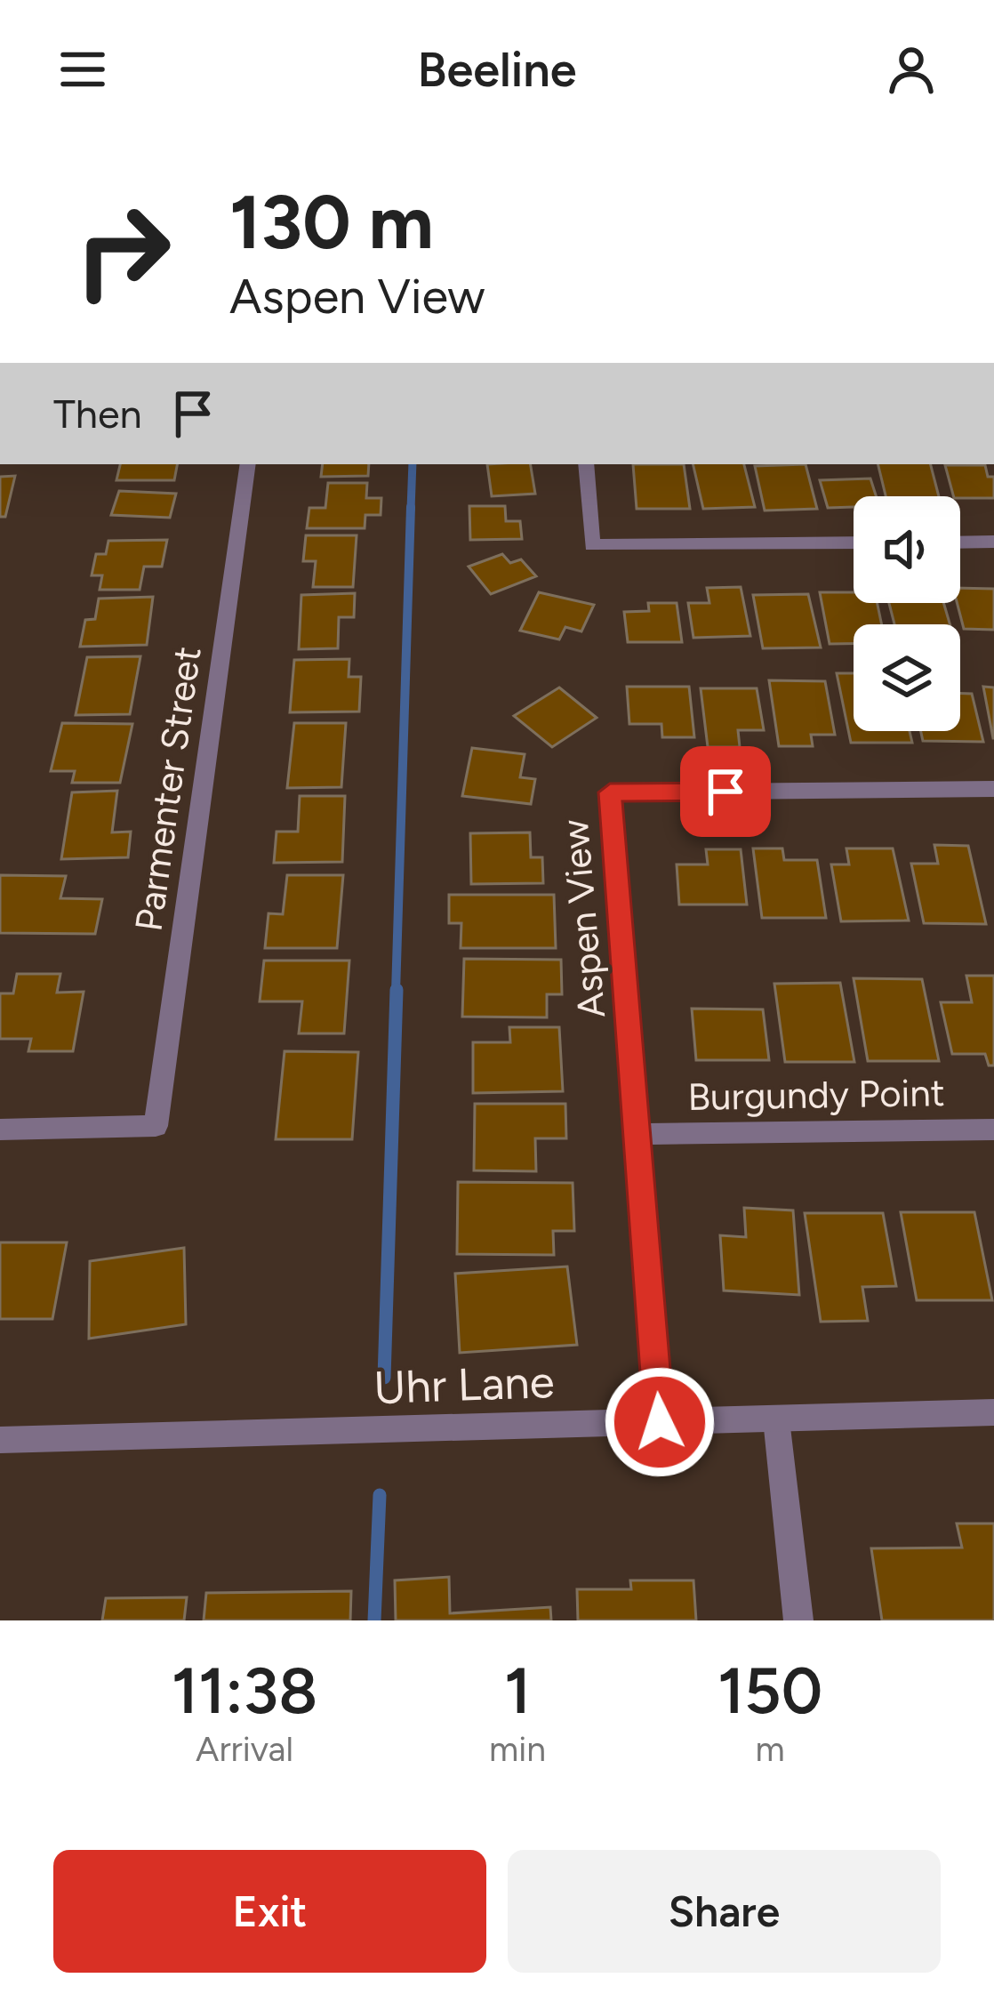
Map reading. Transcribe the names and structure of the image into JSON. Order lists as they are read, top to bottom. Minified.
{"streets":{"street":["Parmenter Street","Aspen View","Burgundy Point","Uhr Lane"]},"crossings":[["Aspen View","Burgundy Point"],["Aspen View","Uhr Lane"]],"page":{"header":"Beeline","turn":["130 m","Aspen View"],"then":"Then","eta":["11:38","Arrival","1","min","150","m"],"buttons":["Exit","Share"]}}
